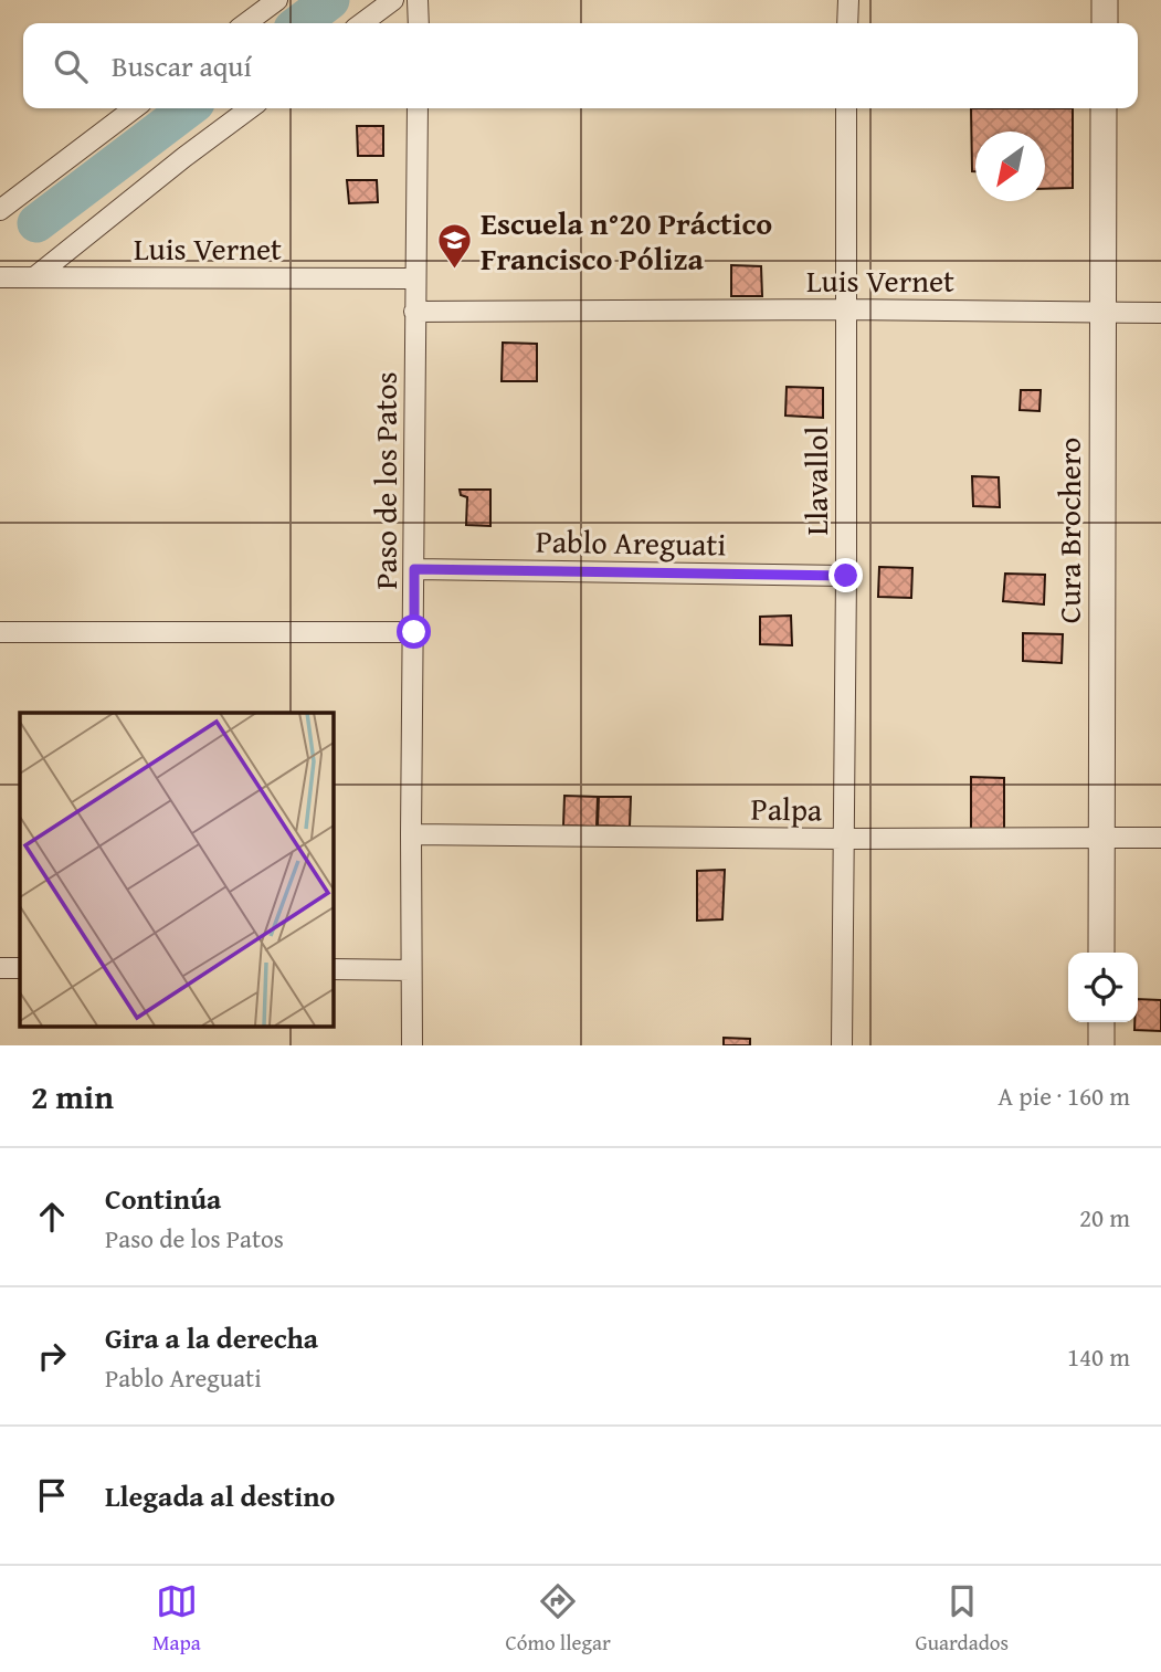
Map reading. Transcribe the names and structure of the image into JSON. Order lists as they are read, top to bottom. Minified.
{"streets":{"street":["Luis Vernet","Paso de los Patos","Llavallol","Cura Brochero","Pablo Areguati","Palpa"]},"crossings":[["Luis Vernet","Paso de los Patos"],["Luis Vernet","Llavallol"],["Luis Vernet","Cura Brochero"],["Paso de los Patos","Pablo Areguati"],["Paso de los Patos","Palpa"],["Llavallol","Pablo Areguati"],["Llavallol","Palpa"],["Cura Brochero","Palpa"]],"places":{"school or university":["Escuela n°20 Práctico Francisco Póliza"]},"north":"bottom left","page":{"search":"Buscar aquí","heading":["2 min","A pie · 160 m"],"list":[["Continúa","Paso de los Patos","20 m"],["Gira a la derecha","Pablo Areguati","140 m"],"Llegada al destino"],"nav":["Mapa","Cómo llegar","Guardados"]}}
